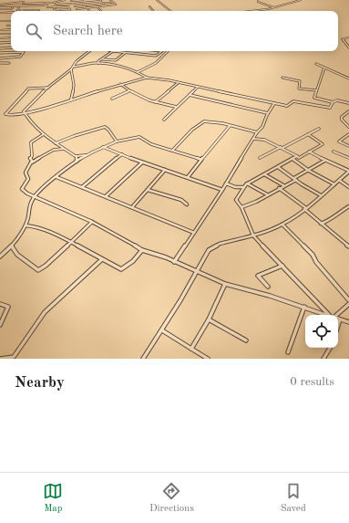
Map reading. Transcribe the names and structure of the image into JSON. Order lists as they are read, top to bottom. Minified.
{"page":{"search":"Search here","heading":["Nearby","0 results"],"nav":["Map","Directions","Saved"]}}
